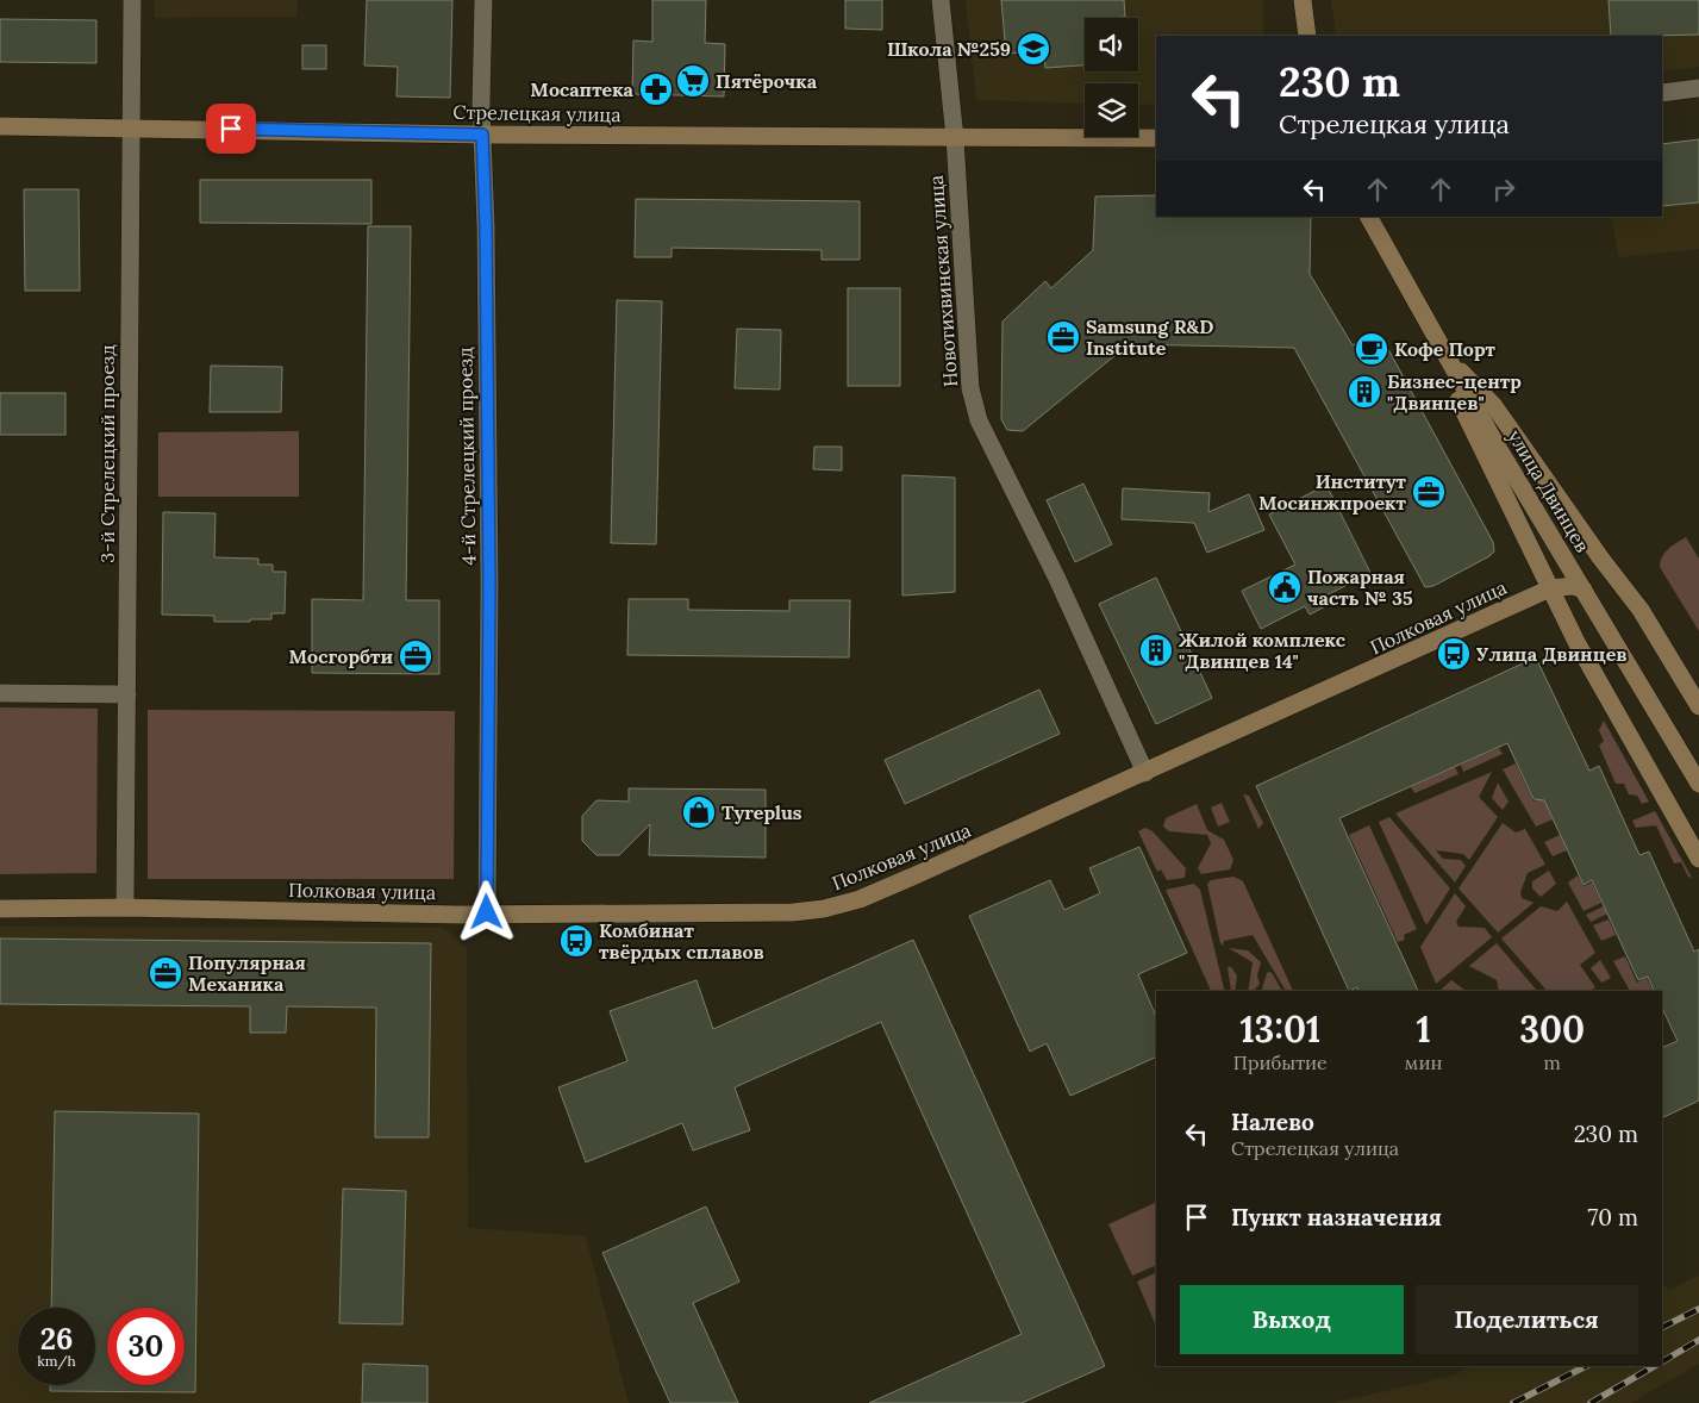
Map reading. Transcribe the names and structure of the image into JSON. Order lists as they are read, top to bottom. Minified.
{"streets":{"street":["Стрелецкая улица","Новотихвинская улица","3-й Стрелецкий проезд","4-й Стрелецкий проезд","улица Двинцев","Полковая улица"]},"crossings":[["Стрелецкая улица","Новотихвинская улица"],["Стрелецкая улица","3-й Стрелецкий проезд"],["Стрелецкая улица","4-й Стрелецкий проезд"],["Новотихвинская улица","Полковая улица"],["3-й Стрелецкий проезд","Полковая улица"],["4-й Стрелецкий проезд","Полковая улица"],["улица Двинцев","Полковая улица"]],"places":{"school or university":["Школа №259"],"supermarket":["Пятёрочка"],"pharmacy":["Мосаптека"],"office":["Samsung R&D Institute","Институт Мосинжпроект","Мосгорбти","Популярная Механика"],"cafe":["Кофе Порт"],"building":["Бизнес-центр \"Двинцев\"","Жилой комплекс \"Двинцев 14\""],"public building":["Пожарная часть № 35"],"bus stop":["Улица Двинцев","Комбинат твёрдых сплавов"],"shop":["Tyreplus"]},"page":{"turn":["230 m","Стрелецкая улица"],"eta":["13:01","Прибытие","1","мин","300","m"],"list":[{"name":"Налево","note":"Стрелецкая улица","value":"230 m"},{"name":"Пункт назначения","value":"70 m"}],"buttons":["Выход","Поделиться"],"speed":"26 km/h","limit":"30"}}
